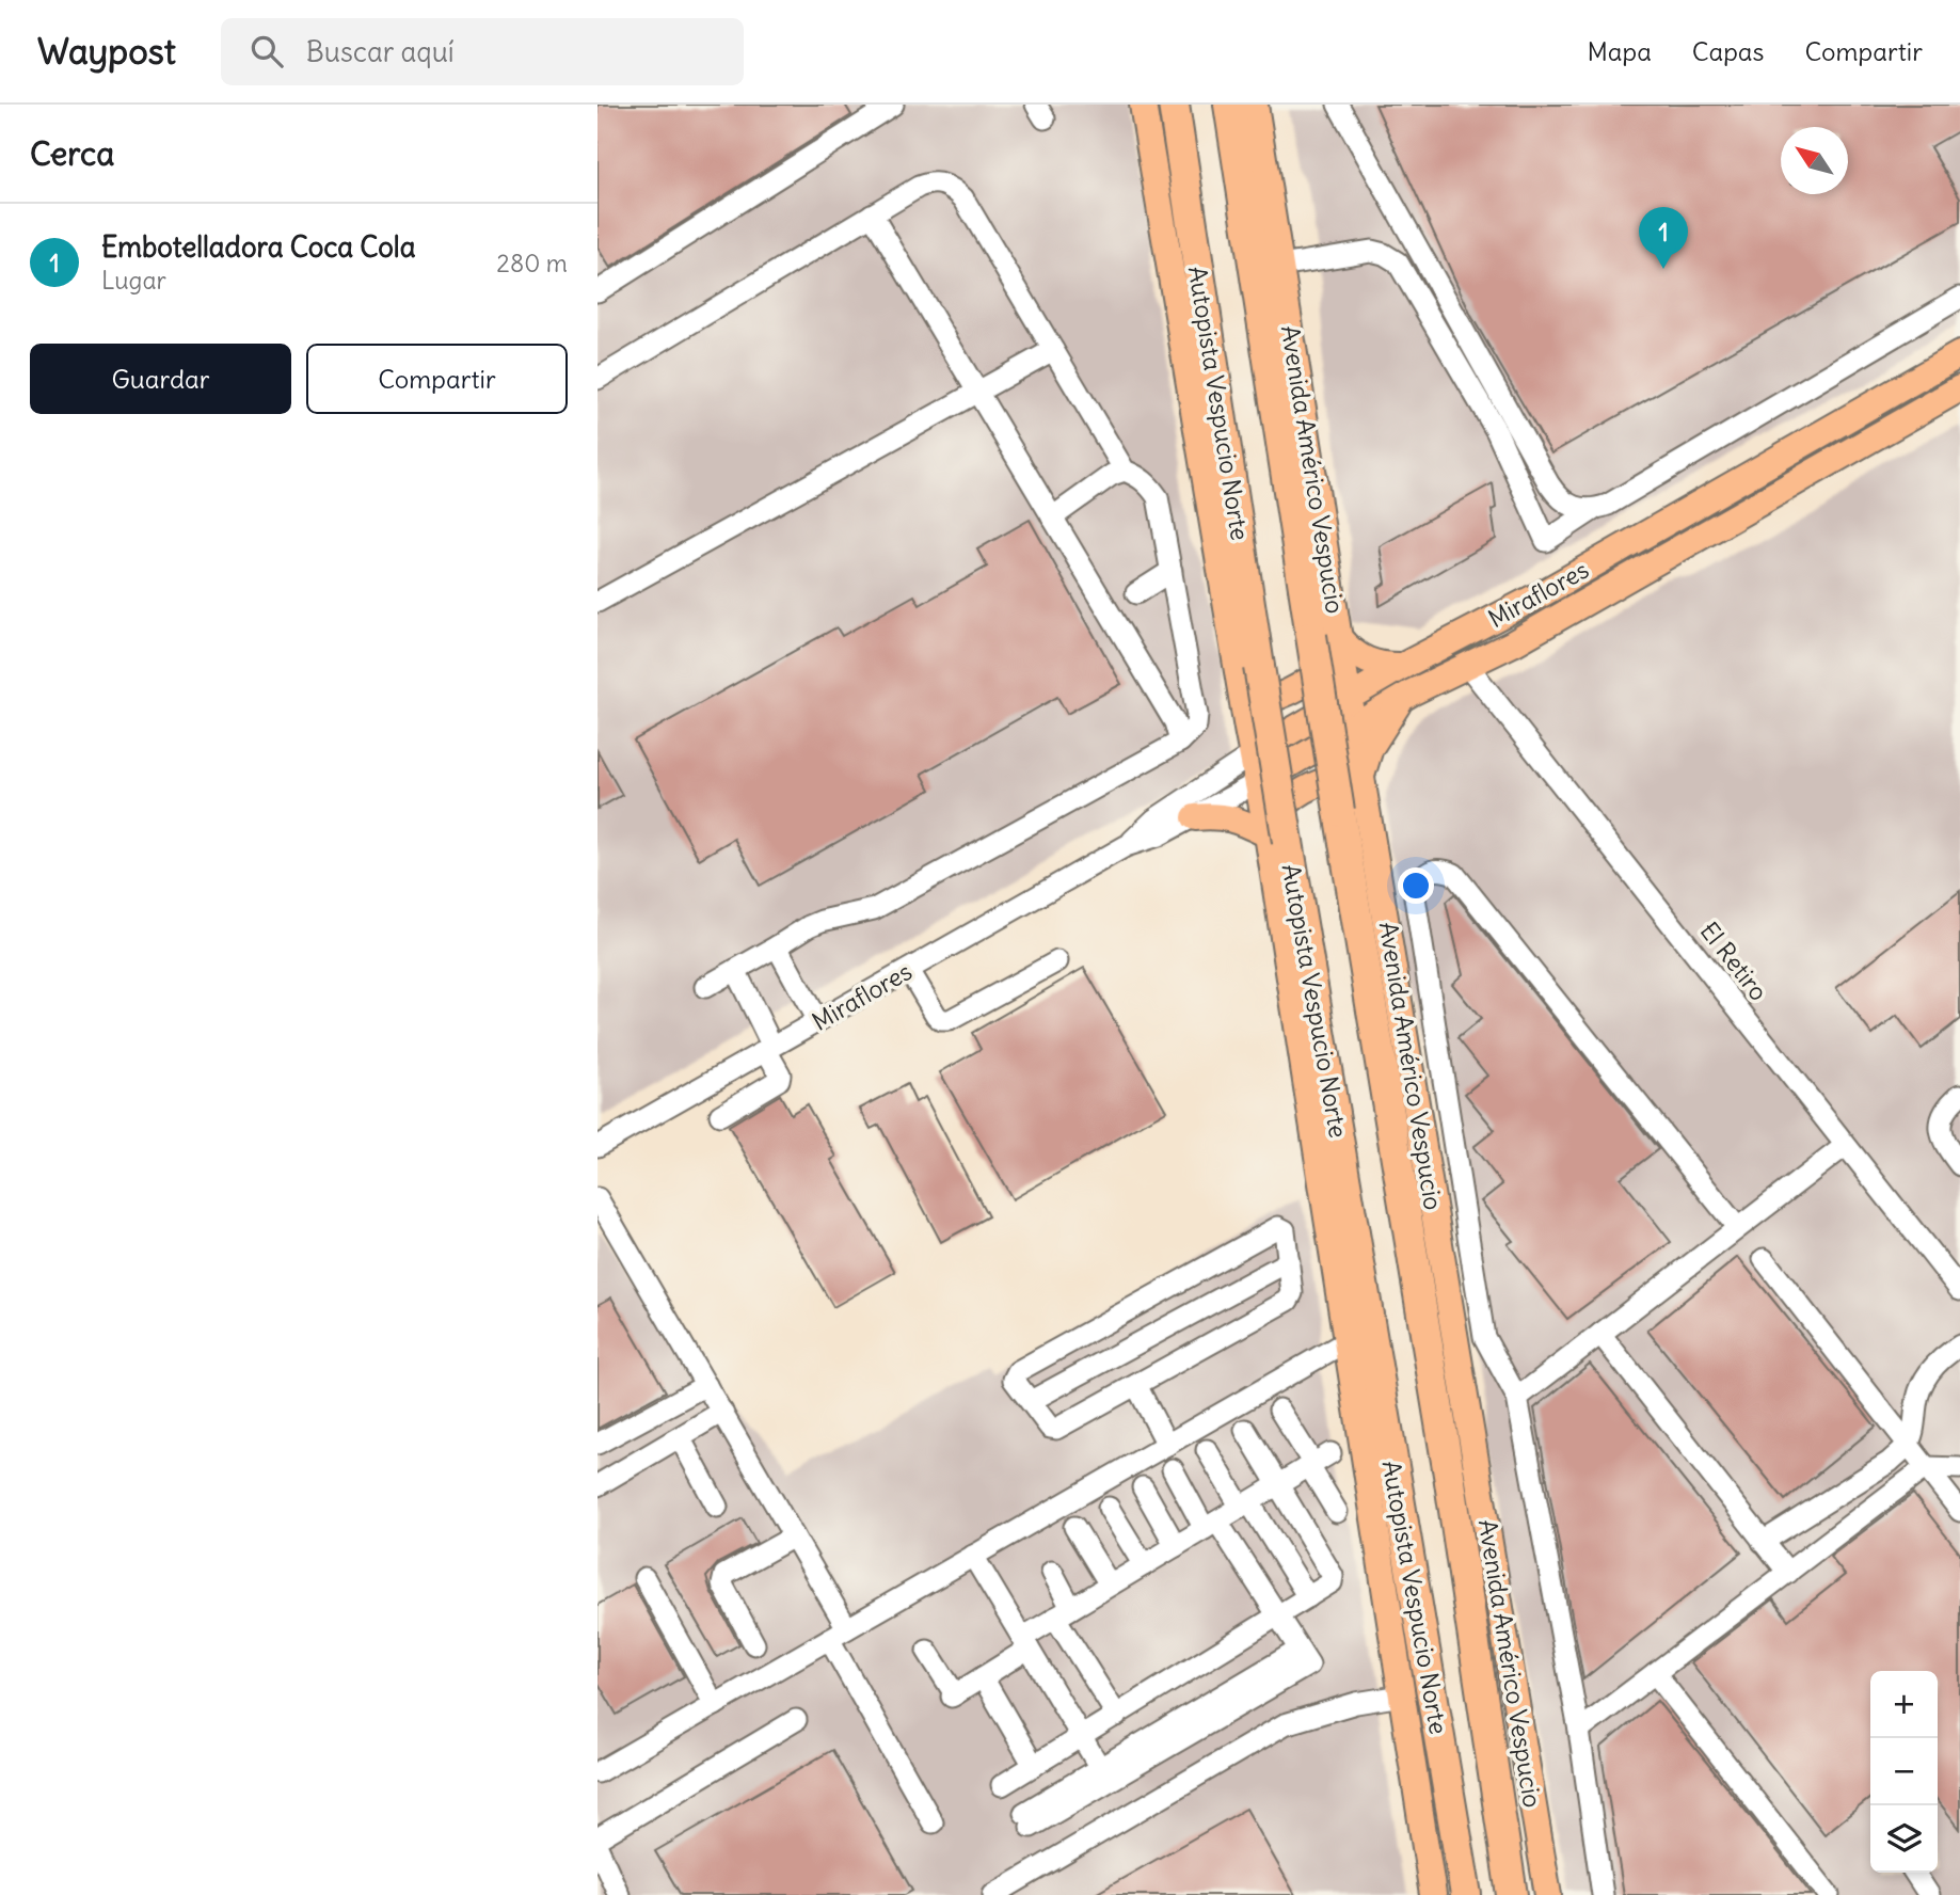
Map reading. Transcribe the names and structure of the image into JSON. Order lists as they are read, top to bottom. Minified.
{"streets":{"highway":["Autopista Vespucio Norte"],"main road":["Avenida Américo Vespucio","Miraflores"],"street":["El Retiro"]},"crossings":[["Autopista Vespucio Norte","Avenida Américo Vespucio"],["Avenida Américo Vespucio","Miraflores"],["Miraflores","El Retiro"]],"north":"top left","page":{"header":"Waypost","search":"Buscar aquí","nav":["Mapa","Capas","Compartir"],"heading":"Cerca","list":[{"mark":"1","name":"Embotelladora Coca Cola","note":"Lugar","value":"280 m"}],"pins":"1","buttons":["Guardar","Compartir"],"map_buttons":["+","−"]}}
